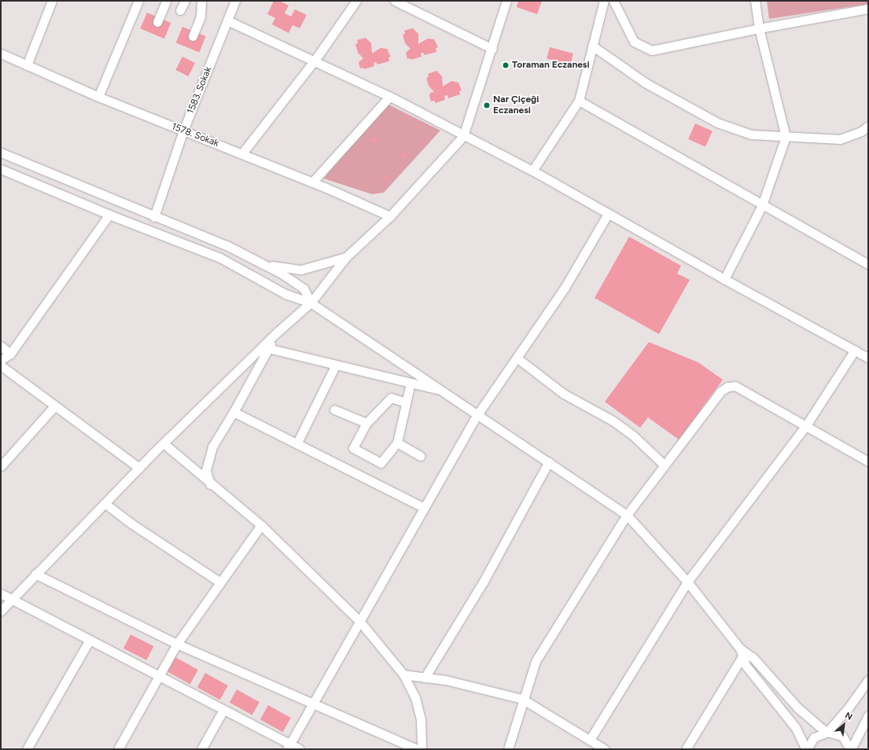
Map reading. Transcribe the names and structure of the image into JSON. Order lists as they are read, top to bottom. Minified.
{"streets":{"street":["1583. Sokak","1578. Sokak"]},"crossings":[["1583. Sokak","1578. Sokak"]],"places":["Toraman Eczanesi","Nar Çiçeği Eczanesi"],"north":"top right"}
